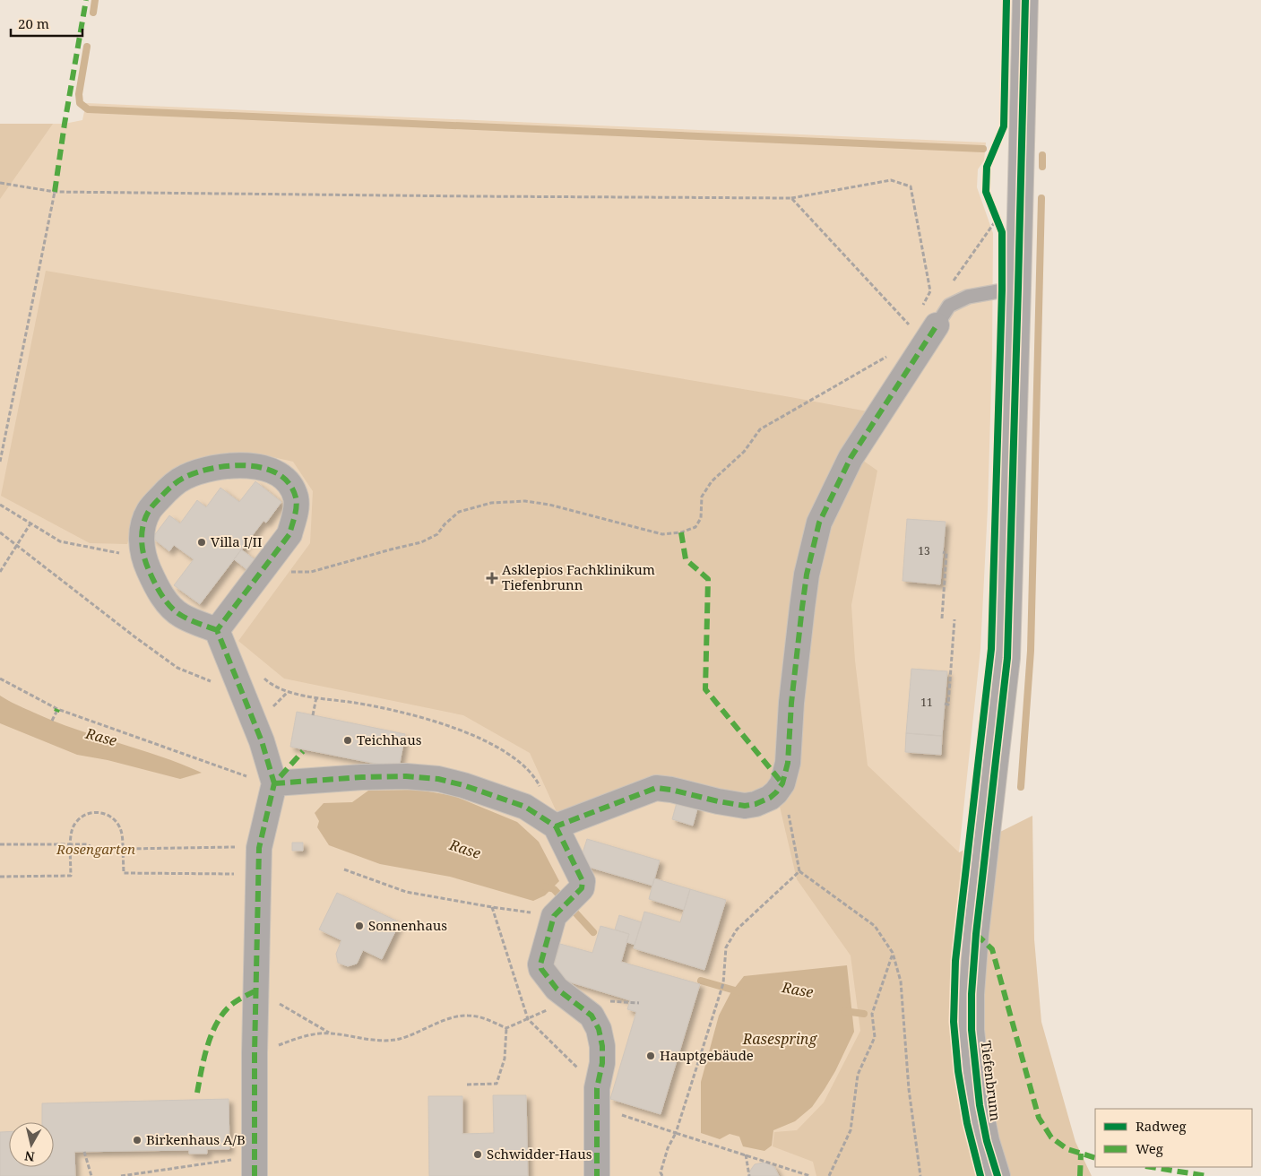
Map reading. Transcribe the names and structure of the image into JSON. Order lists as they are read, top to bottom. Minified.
{"streets":{"street":["Tiefenbrunn"]},"water":["Rase","Rasespring"],"parks":["Rosengarten"],"places":{"other":["Villa I/II","Teichhaus","Sonnenhaus","Hauptgebäude","Birkenhaus A/B","Schwidder-Haus"],"health":["Asklepios Fachklinikum Tiefenbrunn"]},"house_numbers":["13","11"],"legend":["Radweg","Weg"],"scale_bar":"20 m","north":"bottom"}
